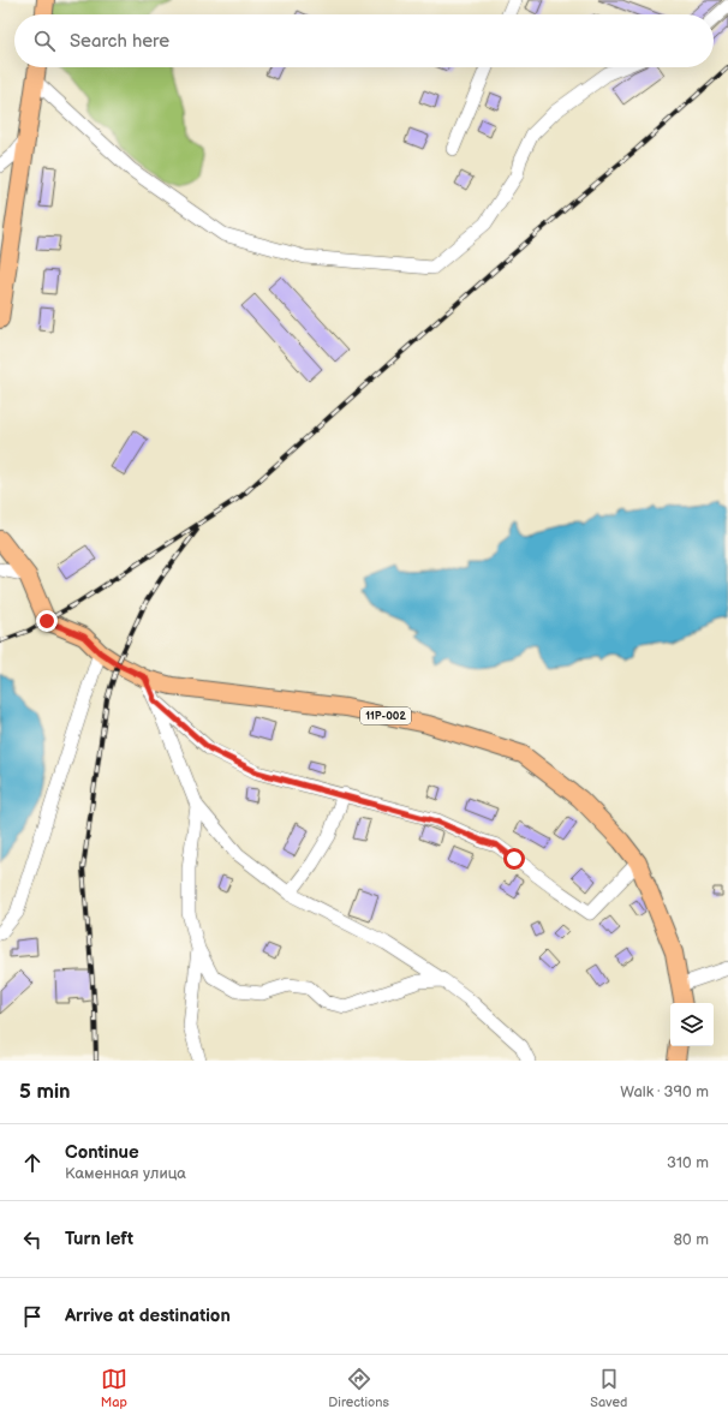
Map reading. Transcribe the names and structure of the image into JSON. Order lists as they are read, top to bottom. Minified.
{"streets":{"main road":["11Р-002"]},"page":{"search":"Search here","heading":["5 min","Walk · 390 m"],"list":[["Continue","Каменная улица","310 m"],["Turn left","80 m"],"Arrive at destination"],"nav":["Map","Directions","Saved"]}}
